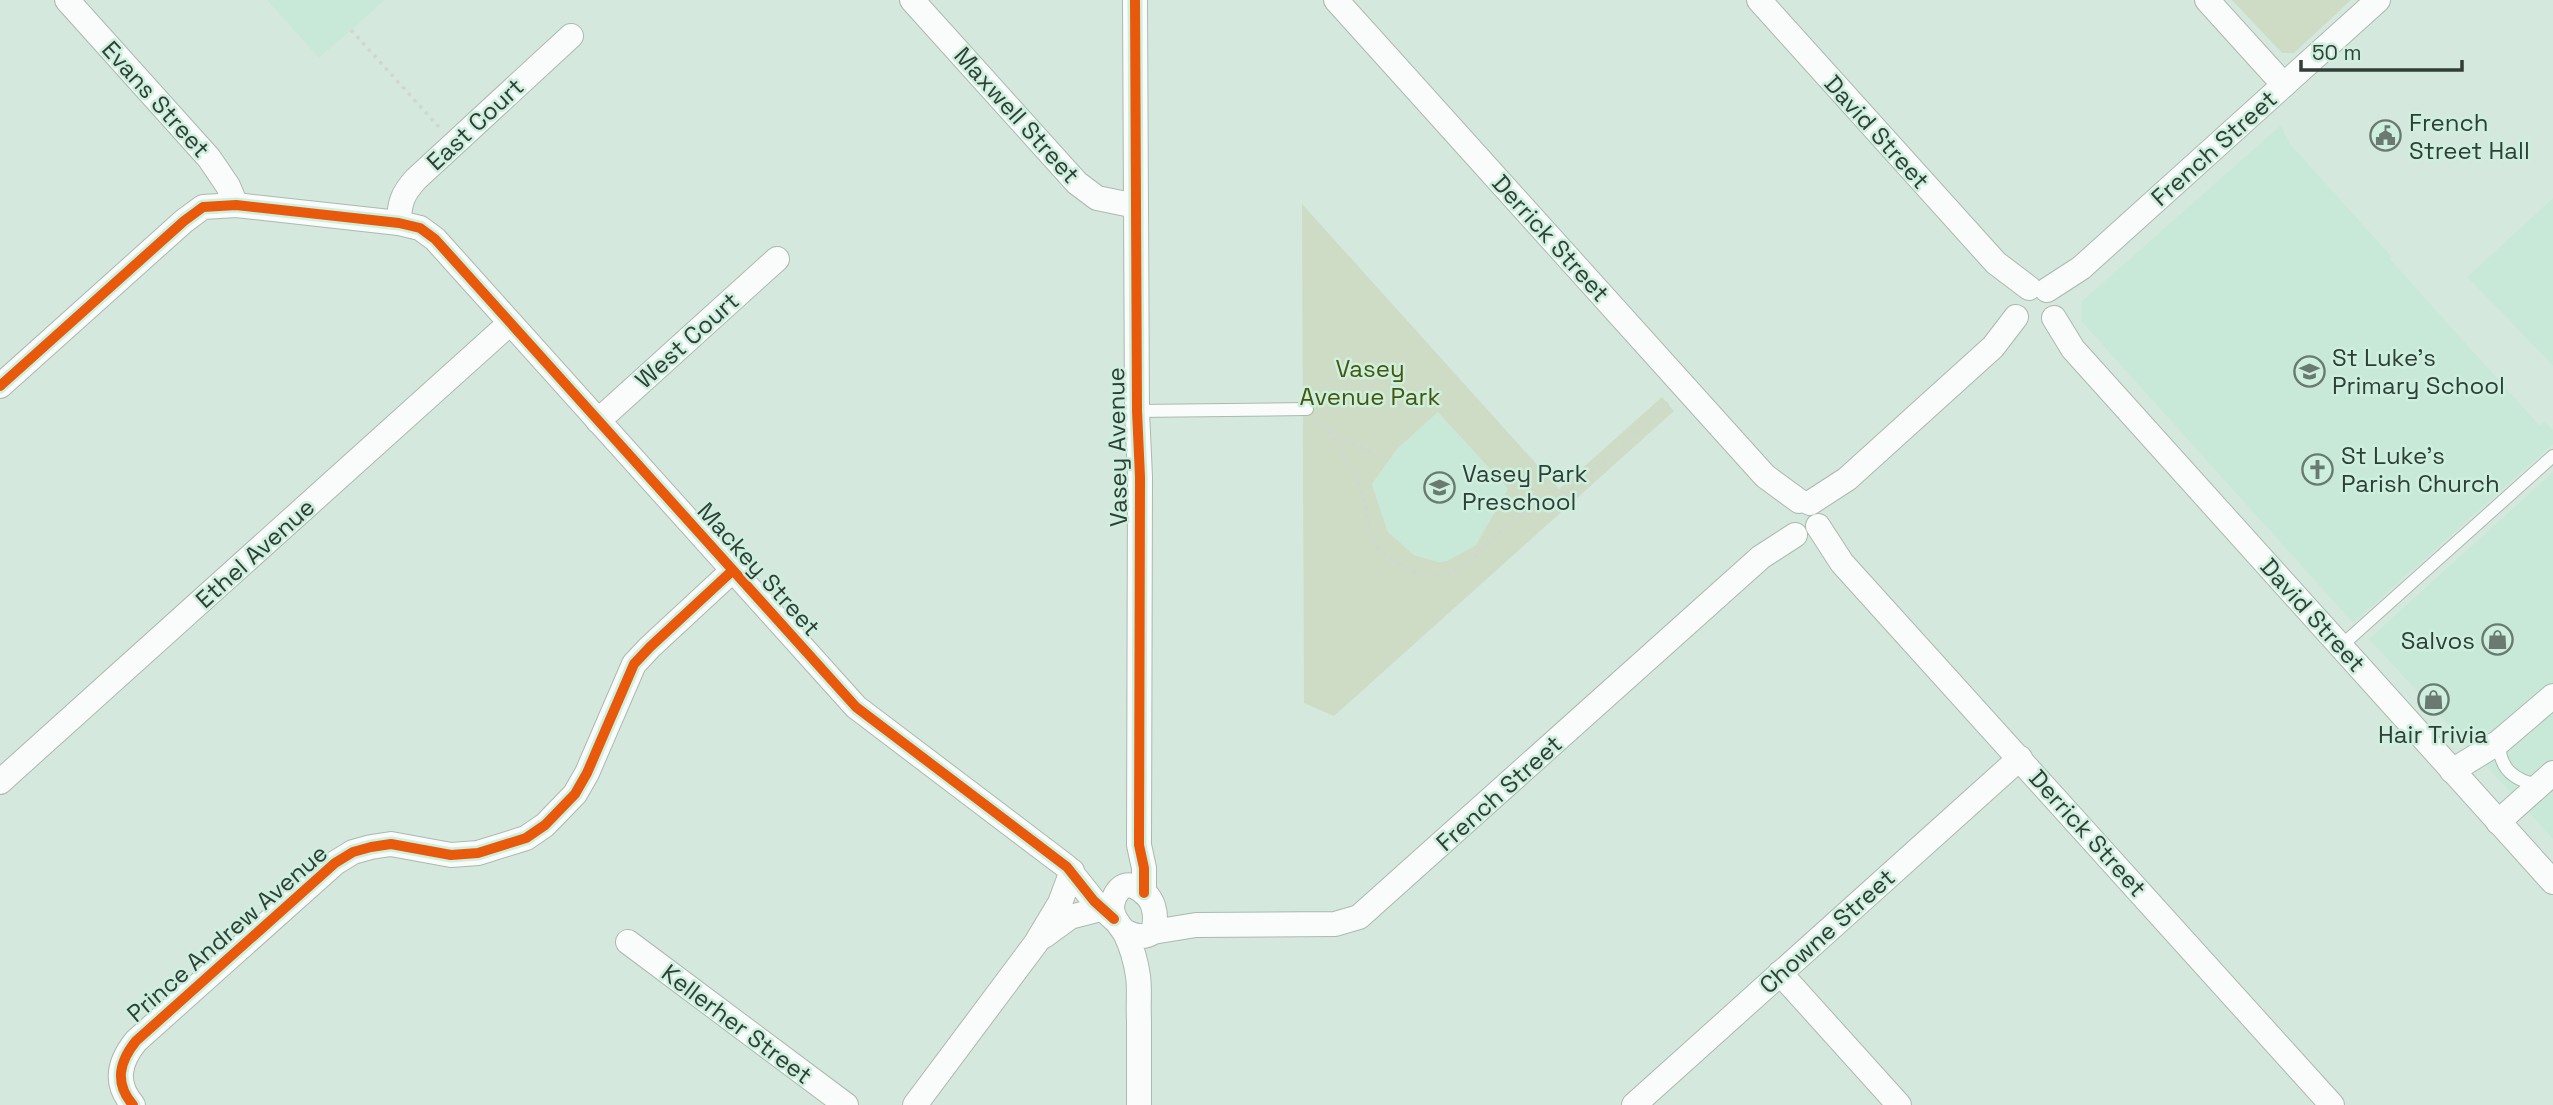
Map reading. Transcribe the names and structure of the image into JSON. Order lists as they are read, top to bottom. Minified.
{"streets":{"street":["Evans Street","Maxwell Street","East Court","David Street","French Street","Derrick Street","West Court","Vasey Avenue","Ethel Avenue","Mackey Street","Chowne Street","Prince Andrew Avenue","Kellerher Street"]},"crossings":[["Evans Street","Mackey Street"],["Maxwell Street","Vasey Avenue"],["East Court","Mackey Street"],["David Street","French Street"],["French Street","Derrick Street"],["French Street","Vasey Avenue"],["French Street","Mackey Street"],["Derrick Street","Chowne Street"],["West Court","Mackey Street"],["Vasey Avenue","Mackey Street"],["Ethel Avenue","Mackey Street"],["Mackey Street","Prince Andrew Avenue"]],"parks":["Vasey Avenue Park"],"places":{"public building":["French Street Hall"],"school or university":["St Luke's Primary School","Vasey Park Preschool"],"church":["St Luke's Parish Church"],"shop":["Salvos","Hair Trivia"]},"scale_bar":"50 m"}
